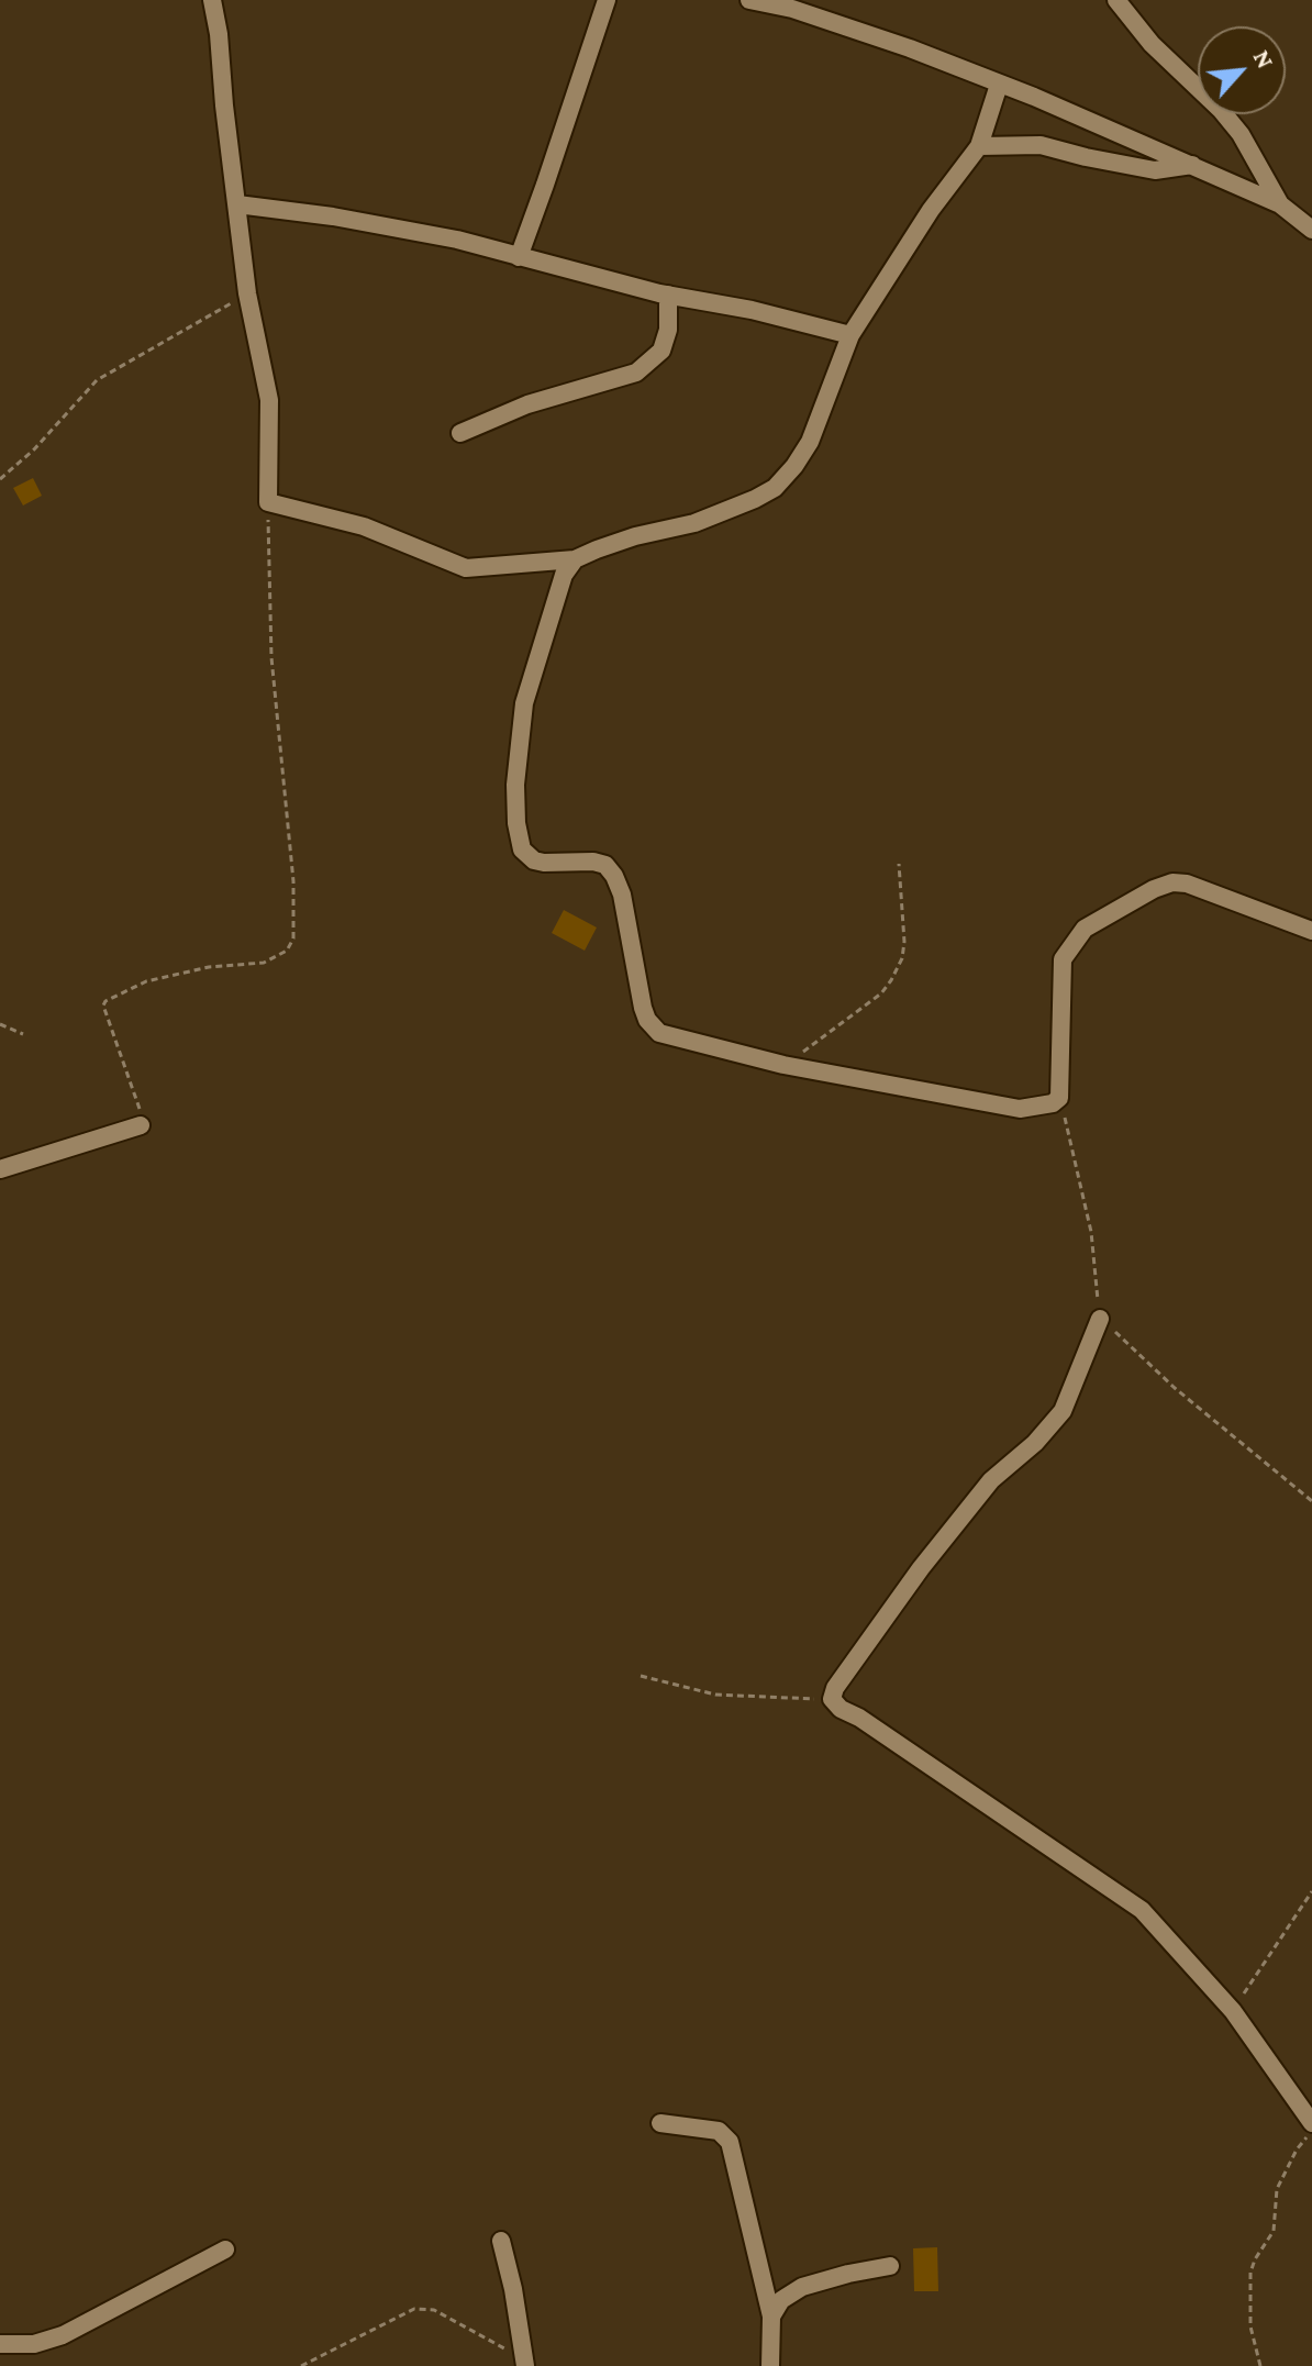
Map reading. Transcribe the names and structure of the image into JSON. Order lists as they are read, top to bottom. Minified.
{"north":"top right"}
